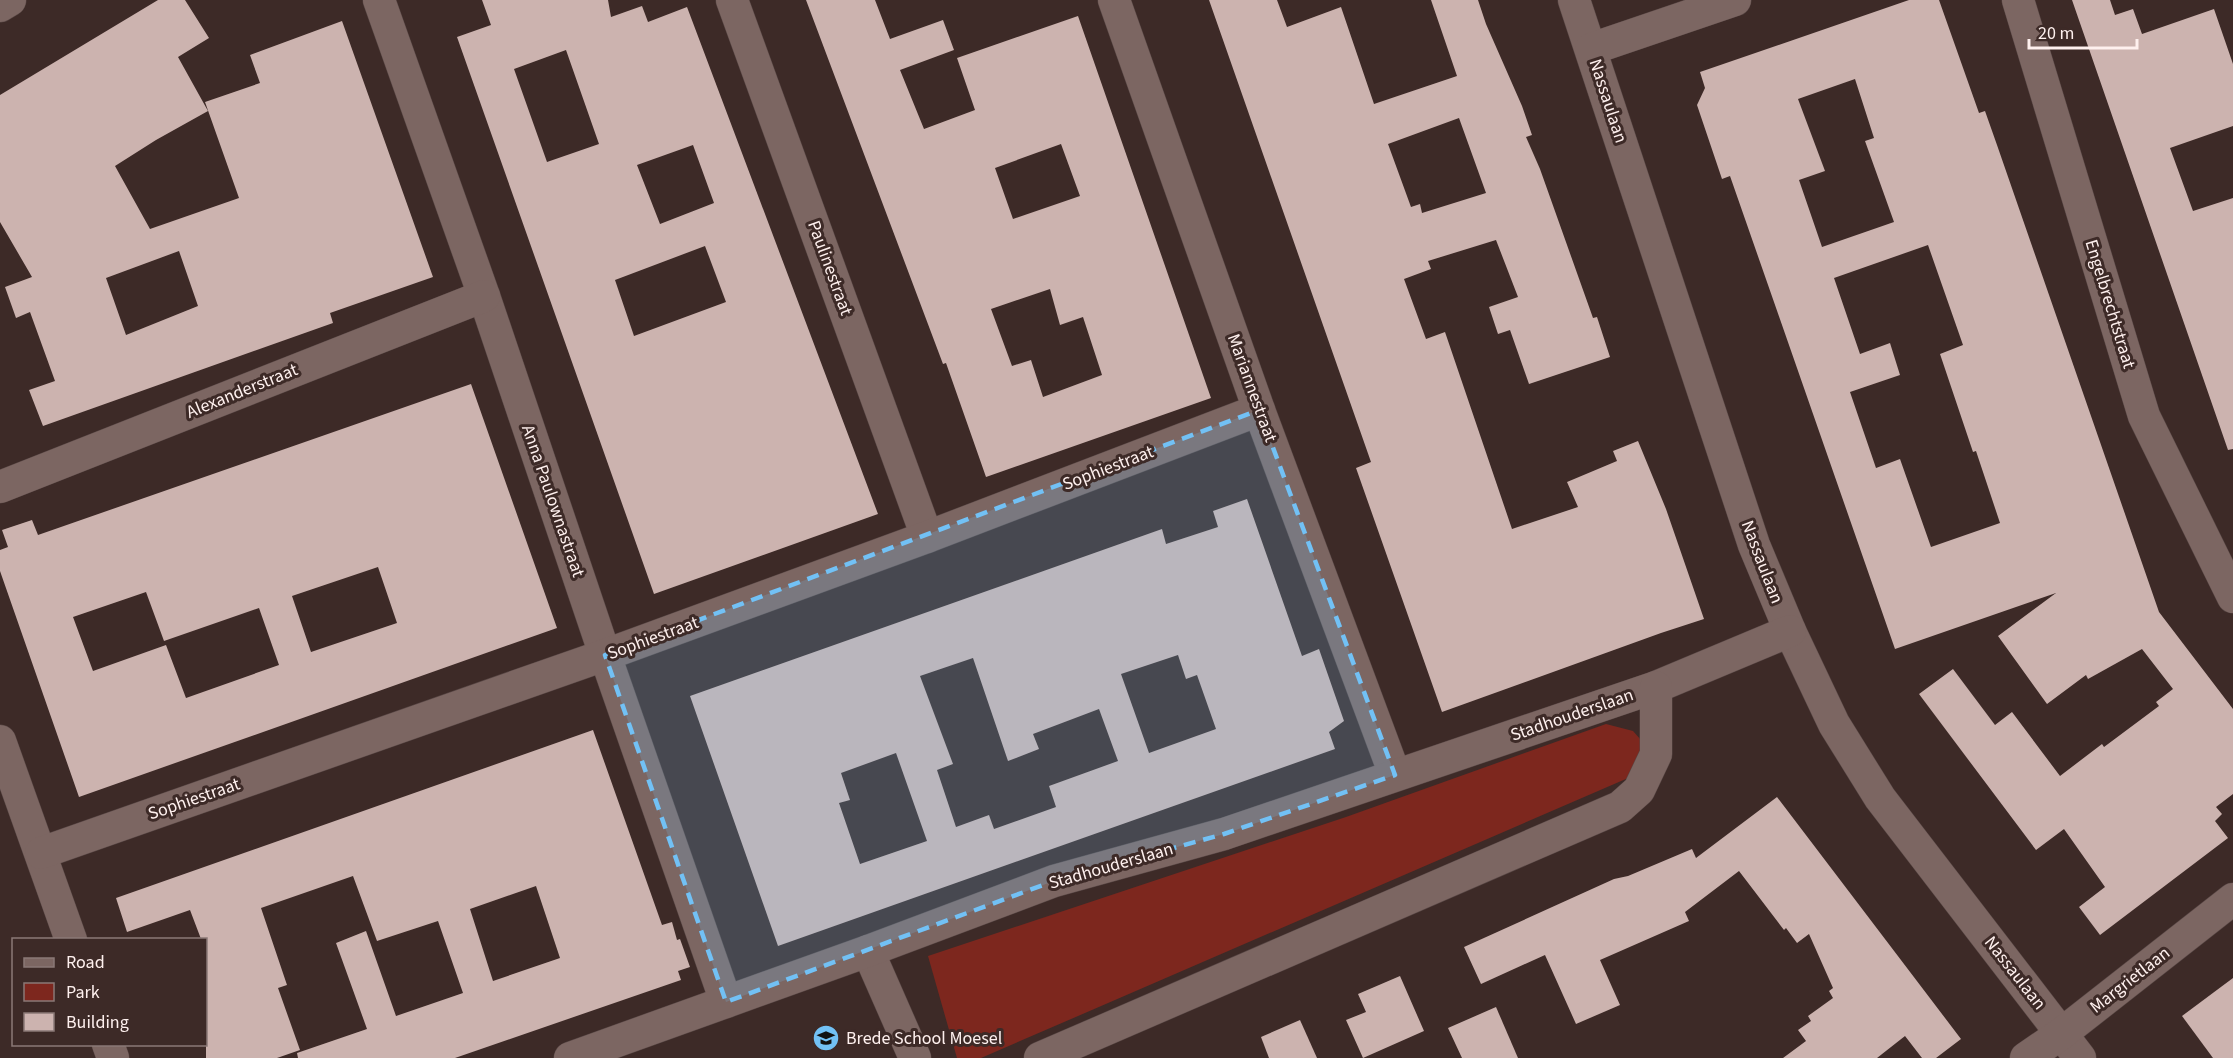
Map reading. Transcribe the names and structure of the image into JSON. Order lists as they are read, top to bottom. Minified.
{"streets":{"street":["Nassaulaan","Paulinestraat","Engelbrechtstraat","Mariannestraat","Alexanderstraat","Sophiestraat","Anna Paulownastraat","Stadhouderslaan","Margrietlaan"]},"crossings":[["Nassaulaan","Stadhouderslaan"],["Nassaulaan","Margrietlaan"],["Paulinestraat","Sophiestraat"],["Mariannestraat","Sophiestraat"],["Mariannestraat","Stadhouderslaan"],["Alexanderstraat","Anna Paulownastraat"],["Sophiestraat","Anna Paulownastraat"],["Anna Paulownastraat","Stadhouderslaan"]],"places":{"school or university":["Brede School Moesel"]},"legend":["Road","Park","Building"],"scale_bar":"20 m"}
